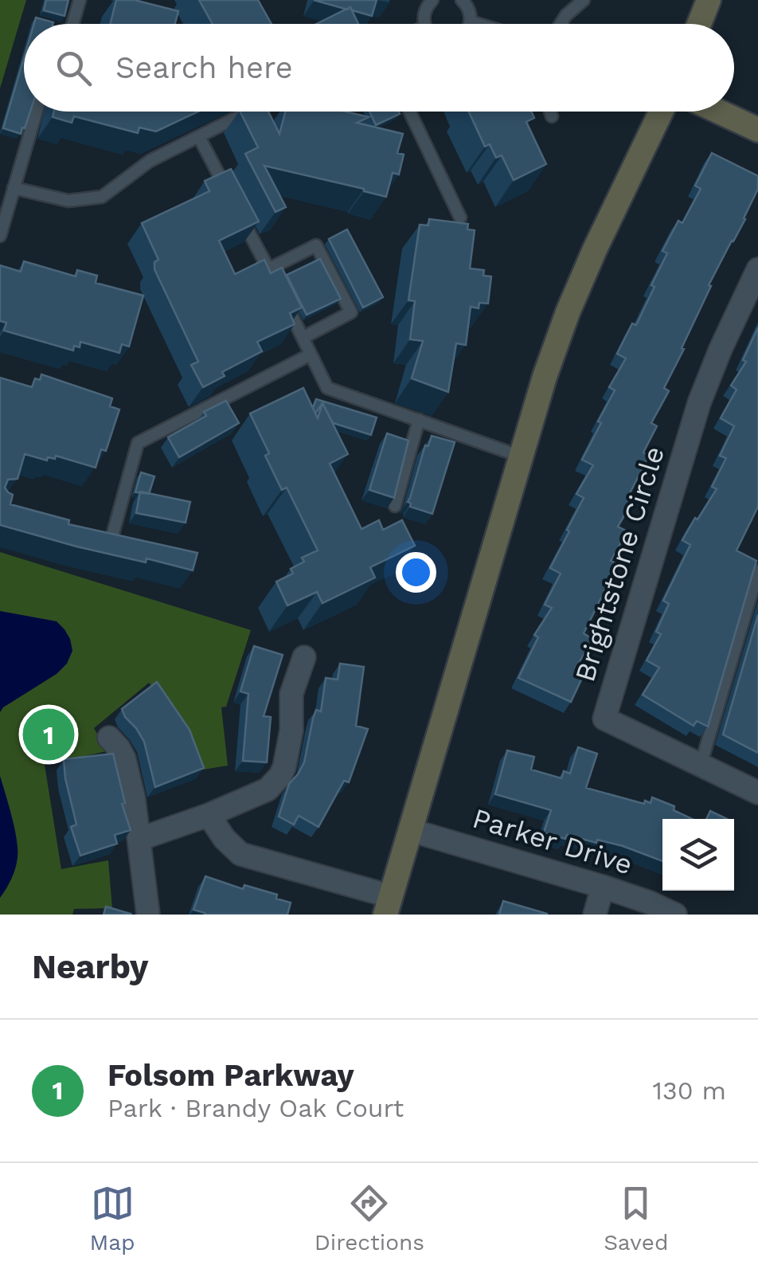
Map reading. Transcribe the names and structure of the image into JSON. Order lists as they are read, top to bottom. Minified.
{"streets":{"street":["Brightstone Circle","Parker Drive"]},"page":{"search":"Search here","pins":"1","heading":"Nearby","list":[{"mark":"1","name":"Folsom Parkway","note":"Park · Brandy Oak Court","value":"130 m"}],"nav":["Map","Directions","Saved"]}}
